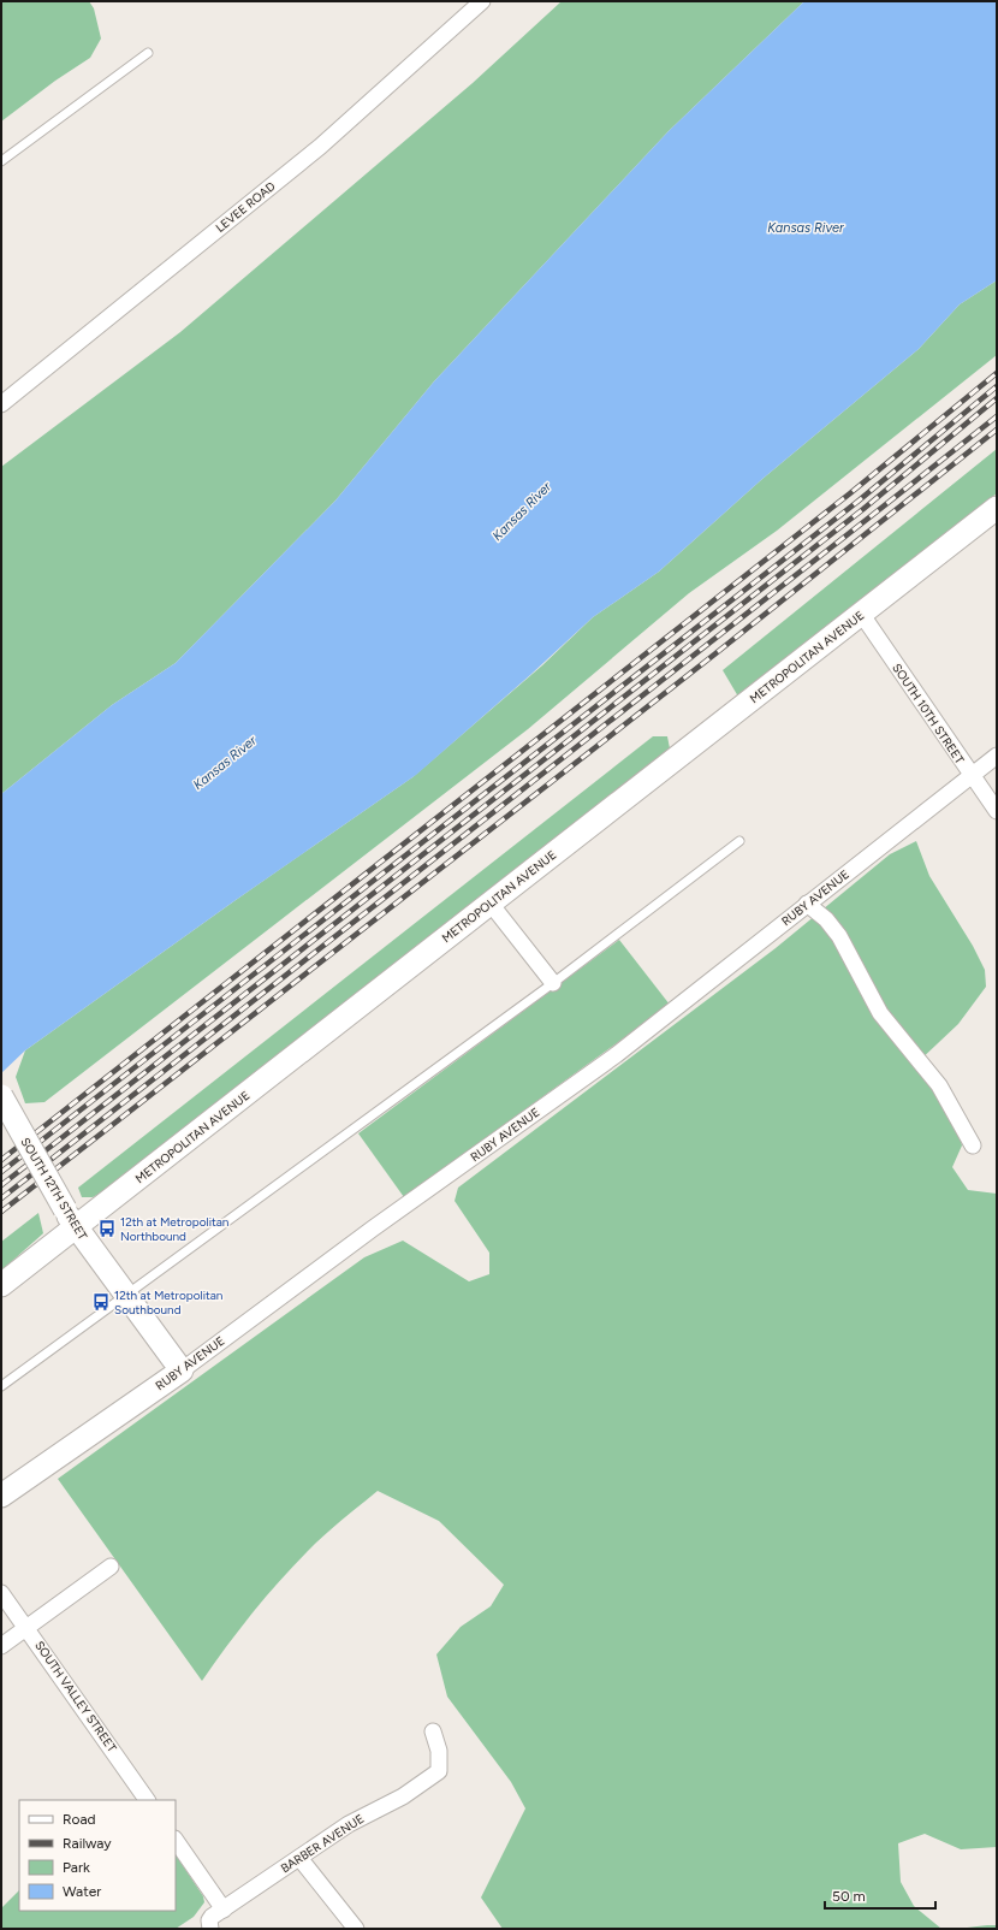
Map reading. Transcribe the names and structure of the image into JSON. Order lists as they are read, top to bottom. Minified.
{"streets":{"main road":["METROPOLITAN AVENUE","RUBY AVENUE","SOUTH 12TH STREET"],"street":["LEVEE ROAD","SOUTH 10TH STREET","SOUTH VALLEY STREET","BARBER AVENUE"]},"crossings":[["METROPOLITAN AVENUE","SOUTH 10TH STREET"],["METROPOLITAN AVENUE","SOUTH 12TH STREET"],["SOUTH 10TH STREET","RUBY AVENUE"],["RUBY AVENUE","SOUTH 12TH STREET"]],"water":["Kansas River"],"places":{"bus stop":["12th at Metropolitan Northbound","12th at Metropolitan Southbound"]},"legend":["Road","Railway","Park","Water"],"scale_bar":"50 m"}
